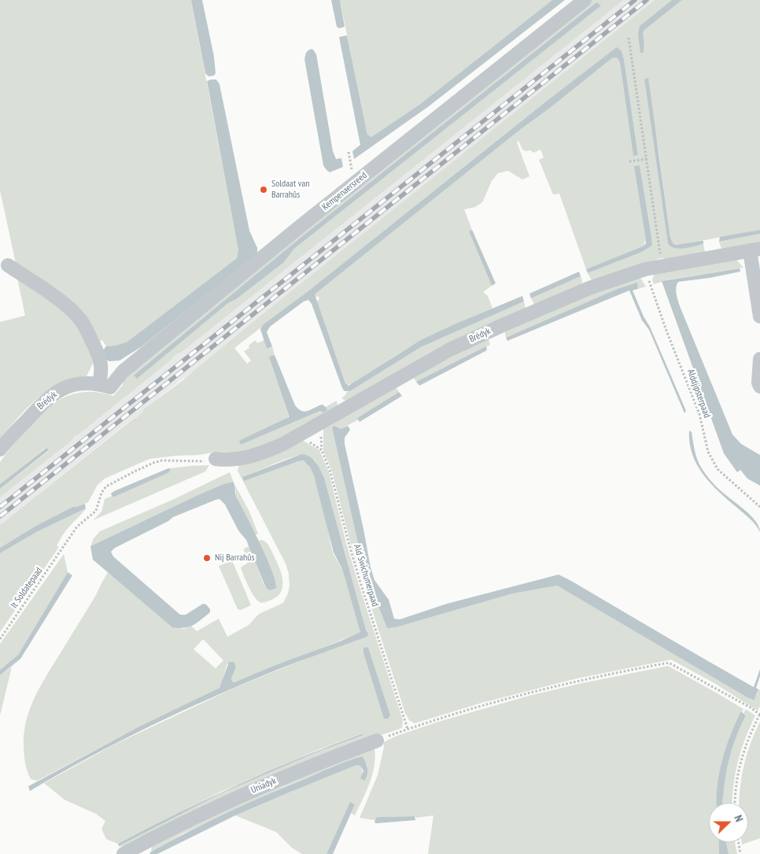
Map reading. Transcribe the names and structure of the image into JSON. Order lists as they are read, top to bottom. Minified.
{"streets":{"street":["Kempenaersreed","Brédyk","Uniadyk"],"path":["Alddjipsterpaad","Ald Swichumerpaad","It Soldatepaad"]},"crossings":[["Kempenaersreed","Brédyk"],["Brédyk","Alddjipsterpaad"],["Brédyk","Ald Swichumerpaad"],["Brédyk","It Soldatepaad"]],"places":["Soldaat van Barrahûs","Nij Barrahûs"],"north":"right"}
